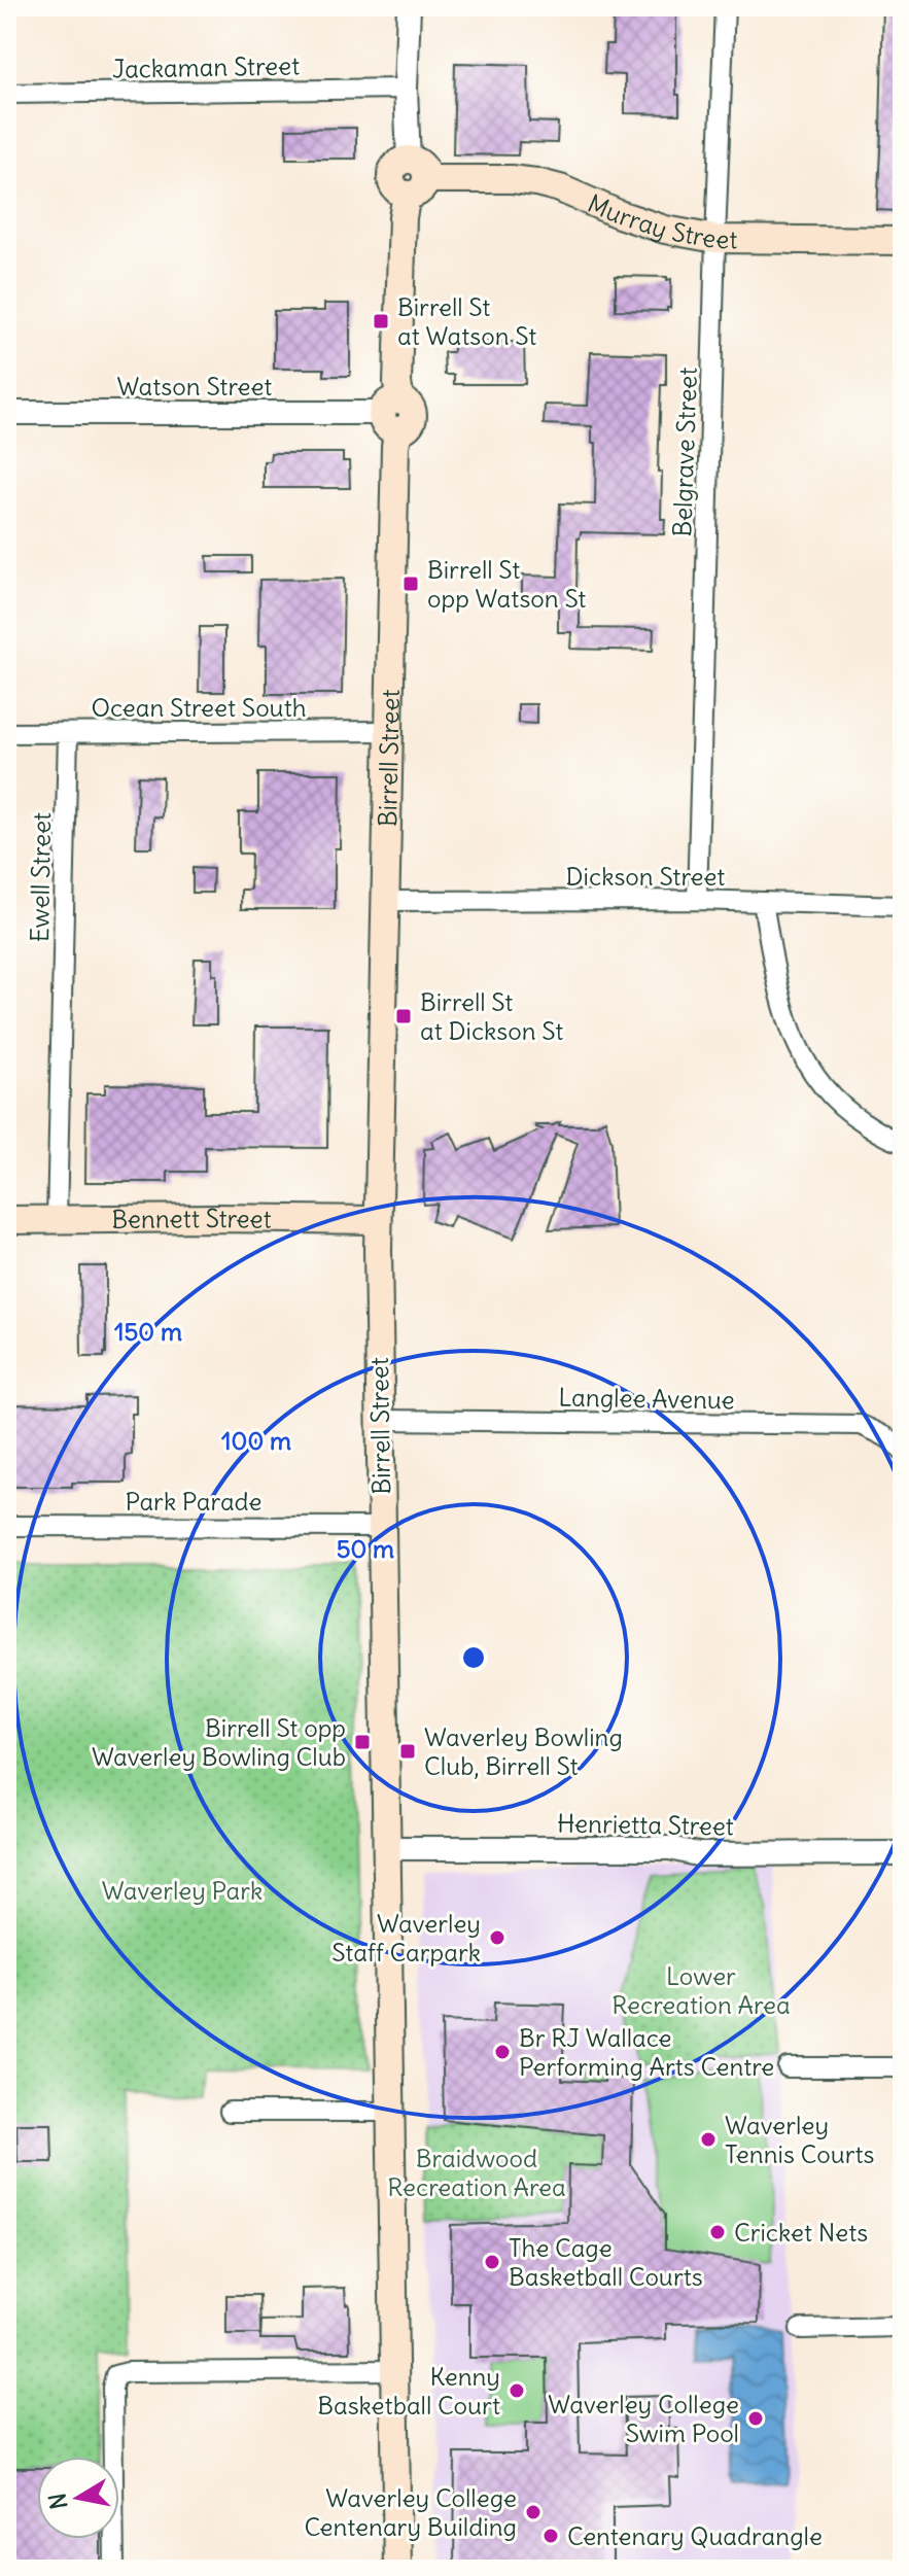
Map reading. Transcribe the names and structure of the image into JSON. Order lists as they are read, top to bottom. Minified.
{"streets":{"main road":["Murray Street","Birrell Street","Bennett Street"],"street":["Jackaman Street","Watson Street","Belgrave Street","Ocean Street South","Dickson Street","Ewell Street","Langlee Avenue","Park Parade","Henrietta Street"]},"crossings":[["Jackaman Street","Birrell Street"],["Murray Street","Belgrave Street"],["Murray Street","Birrell Street"],["Watson Street","Birrell Street"],["Belgrave Street","Dickson Street"],["Ocean Street South","Birrell Street"],["Ocean Street South","Ewell Street"],["Birrell Street","Dickson Street"],["Birrell Street","Bennett Street"],["Birrell Street","Langlee Avenue"],["Birrell Street","Park Parade"],["Birrell Street","Henrietta Street"],["Ewell Street","Bennett Street"]],"parks":["Waverley Park","Lower Recreation Area","Braidwood Recreation Area"],"places":{"transit":["Birrell St at Watson St","Birrell St opp Watson St","Birrell St at Dickson St","Birrell St opp Waverley Bowling Club","Waverley Bowling Club, Birrell St"],"other":["Waverley Staff Carpark","Br RJ Wallace Performing Arts Centre","Waverley Tennis Courts","Cricket Nets","The Cage Basketball Courts","Kenny Basketball Court","Waverley College Swim Pool","Waverley College Centenary Building","Centenary Quadrangle"]},"north":"left","rings":["150 m","100 m","50 m"]}
